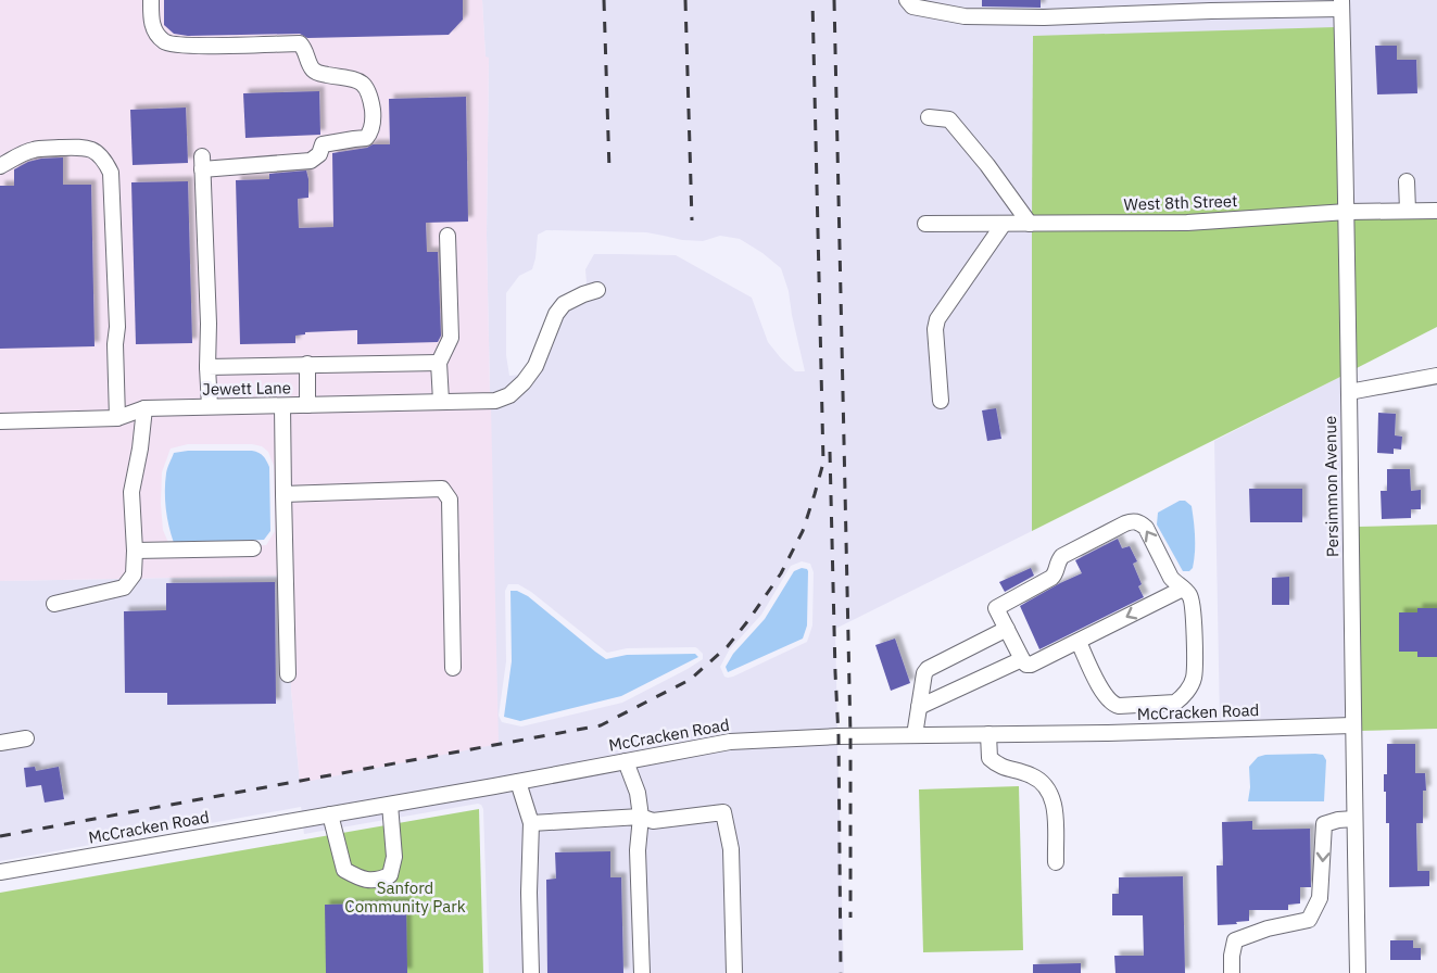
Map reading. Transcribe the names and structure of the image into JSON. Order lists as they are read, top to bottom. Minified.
{"streets":{"street":["West 8th Street","Jewett Lane","Persimmon Avenue","McCracken Road"]},"crossings":[["West 8th Street","Persimmon Avenue"],["Persimmon Avenue","McCracken Road"]],"parks":["Sanford Community Park"]}
